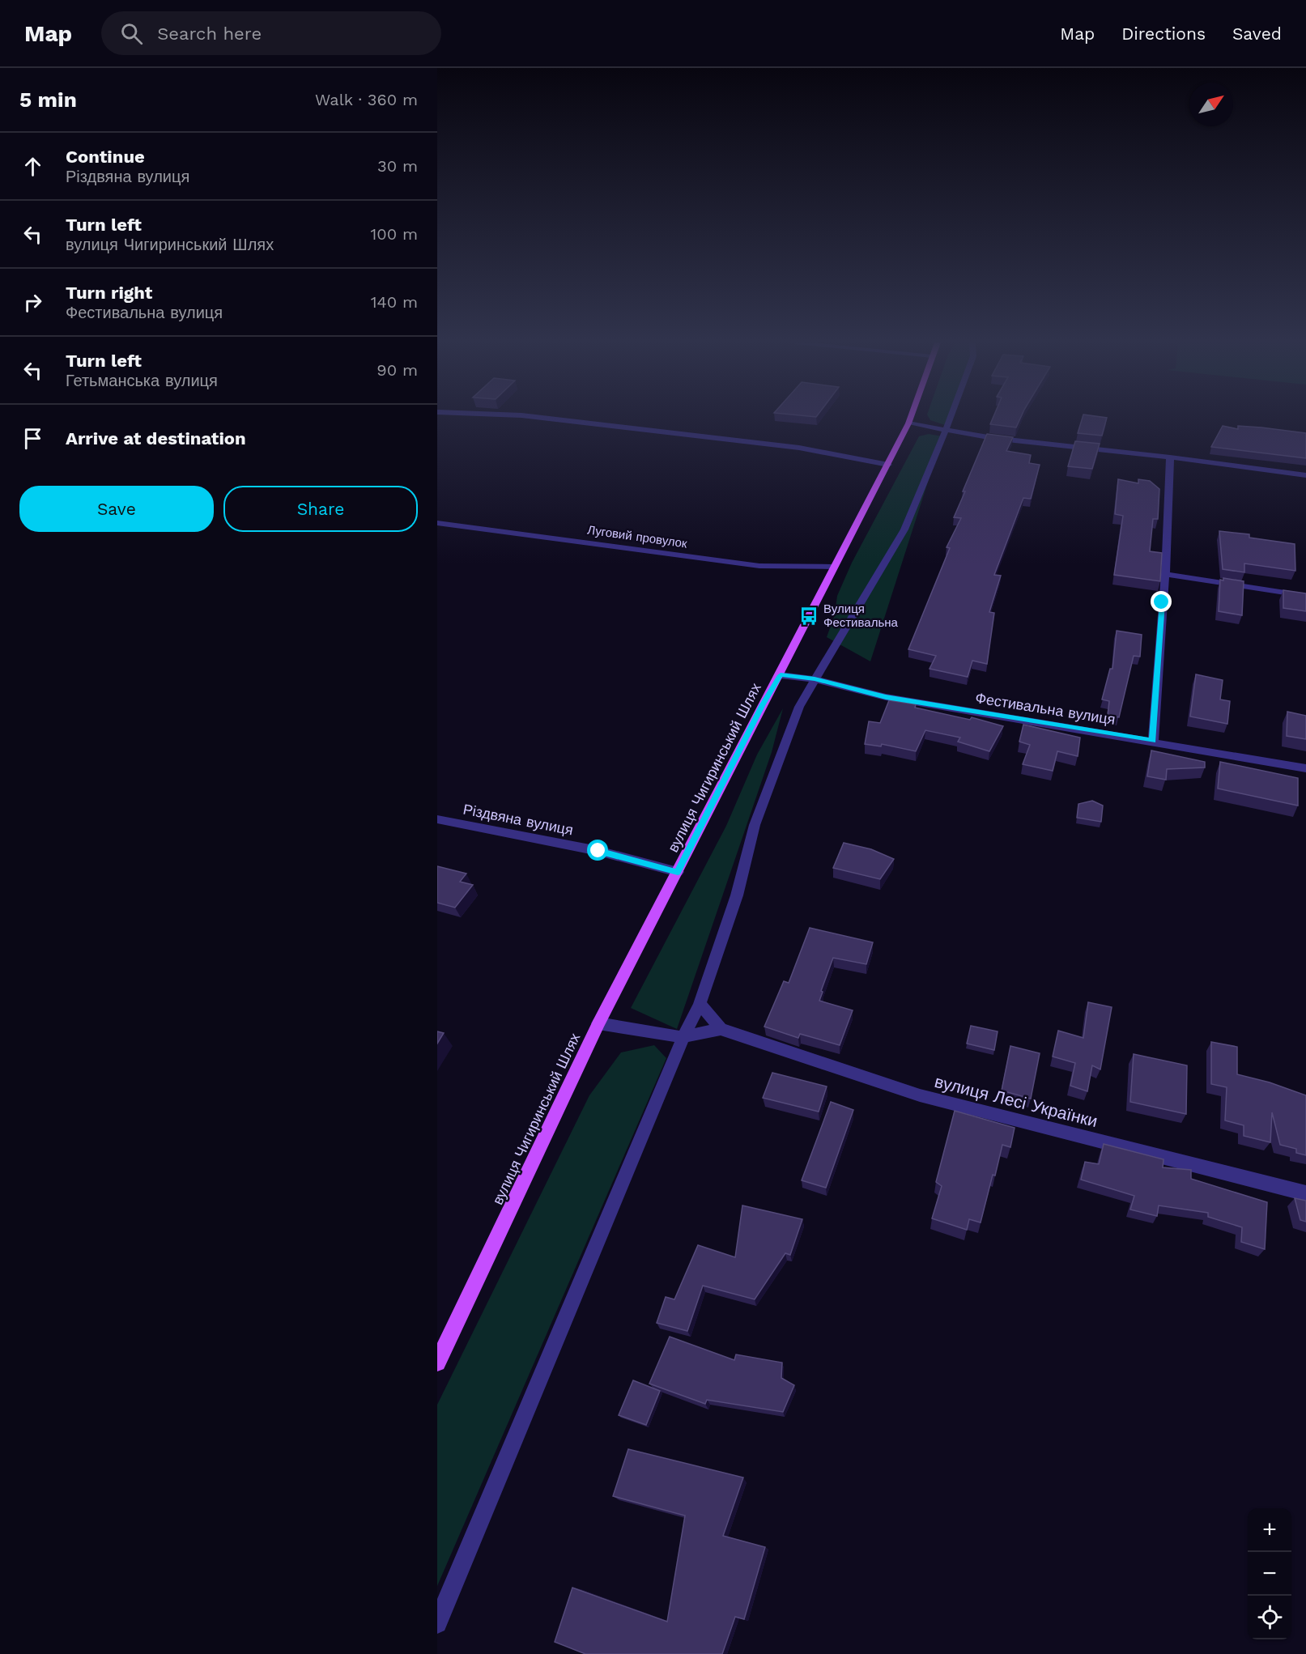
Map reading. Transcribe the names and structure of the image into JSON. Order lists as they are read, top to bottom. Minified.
{"streets":{"main road":["вулиця Чигиринський Шлях"],"street":["Луговий провулок","Фестивальна вулиця","Різдвяна вулиця","вулиця Лесі Українки"]},"crossings":[["Луговий провулок","вулиця Чигиринський Шлях"],["Фестивальна вулиця","вулиця Чигиринський Шлях"],["вулиця Чигиринський Шлях","Різдвяна вулиця"]],"places":{"bus stop":["Вулиця Фестивальна"]},"north":"top right","page":{"header":"Map","search":"Search here","nav":["Map","Directions","Saved"],"heading":["5 min","Walk · 360 m"],"list":[["Continue","Різдвяна вулиця","30 m"],["Turn left","вулиця Чигиринський Шлях","100 m"],["Turn right","Фестивальна вулиця","140 m"],["Turn left","Гетьманська вулиця","90 m"],"Arrive at destination"],"buttons":["Save","Share"],"map_buttons":["+","−"]}}
